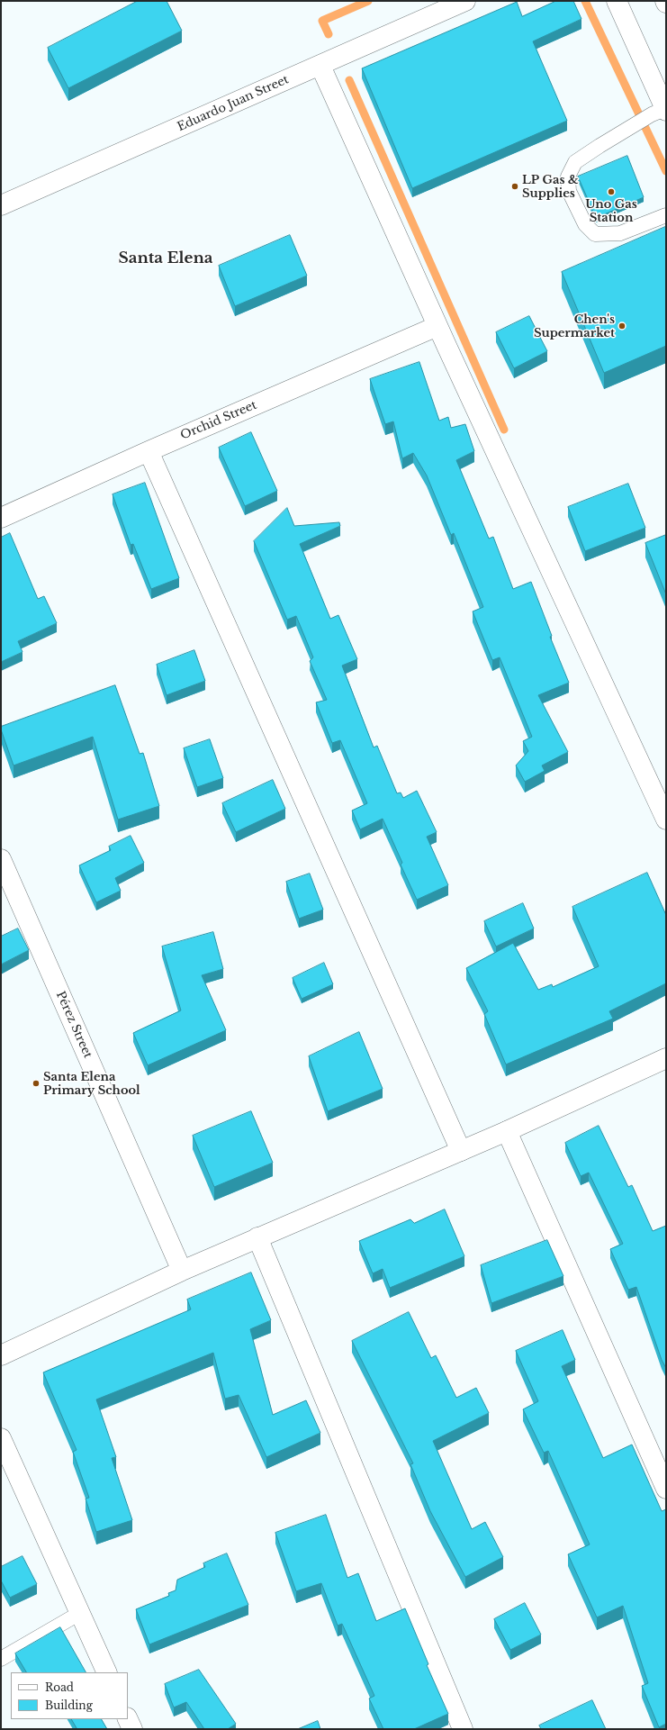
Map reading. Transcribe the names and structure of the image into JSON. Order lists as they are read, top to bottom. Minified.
{"streets":{"street":["Eduardo Juan Street","Orchid Street","Pérez Street"]},"districts":["Santa Elena"],"places":["LP Gas & Supplies","Uno Gas Station","Chen's Supermarket","Santa Elena Primary School"],"legend":["Road","Building"]}
